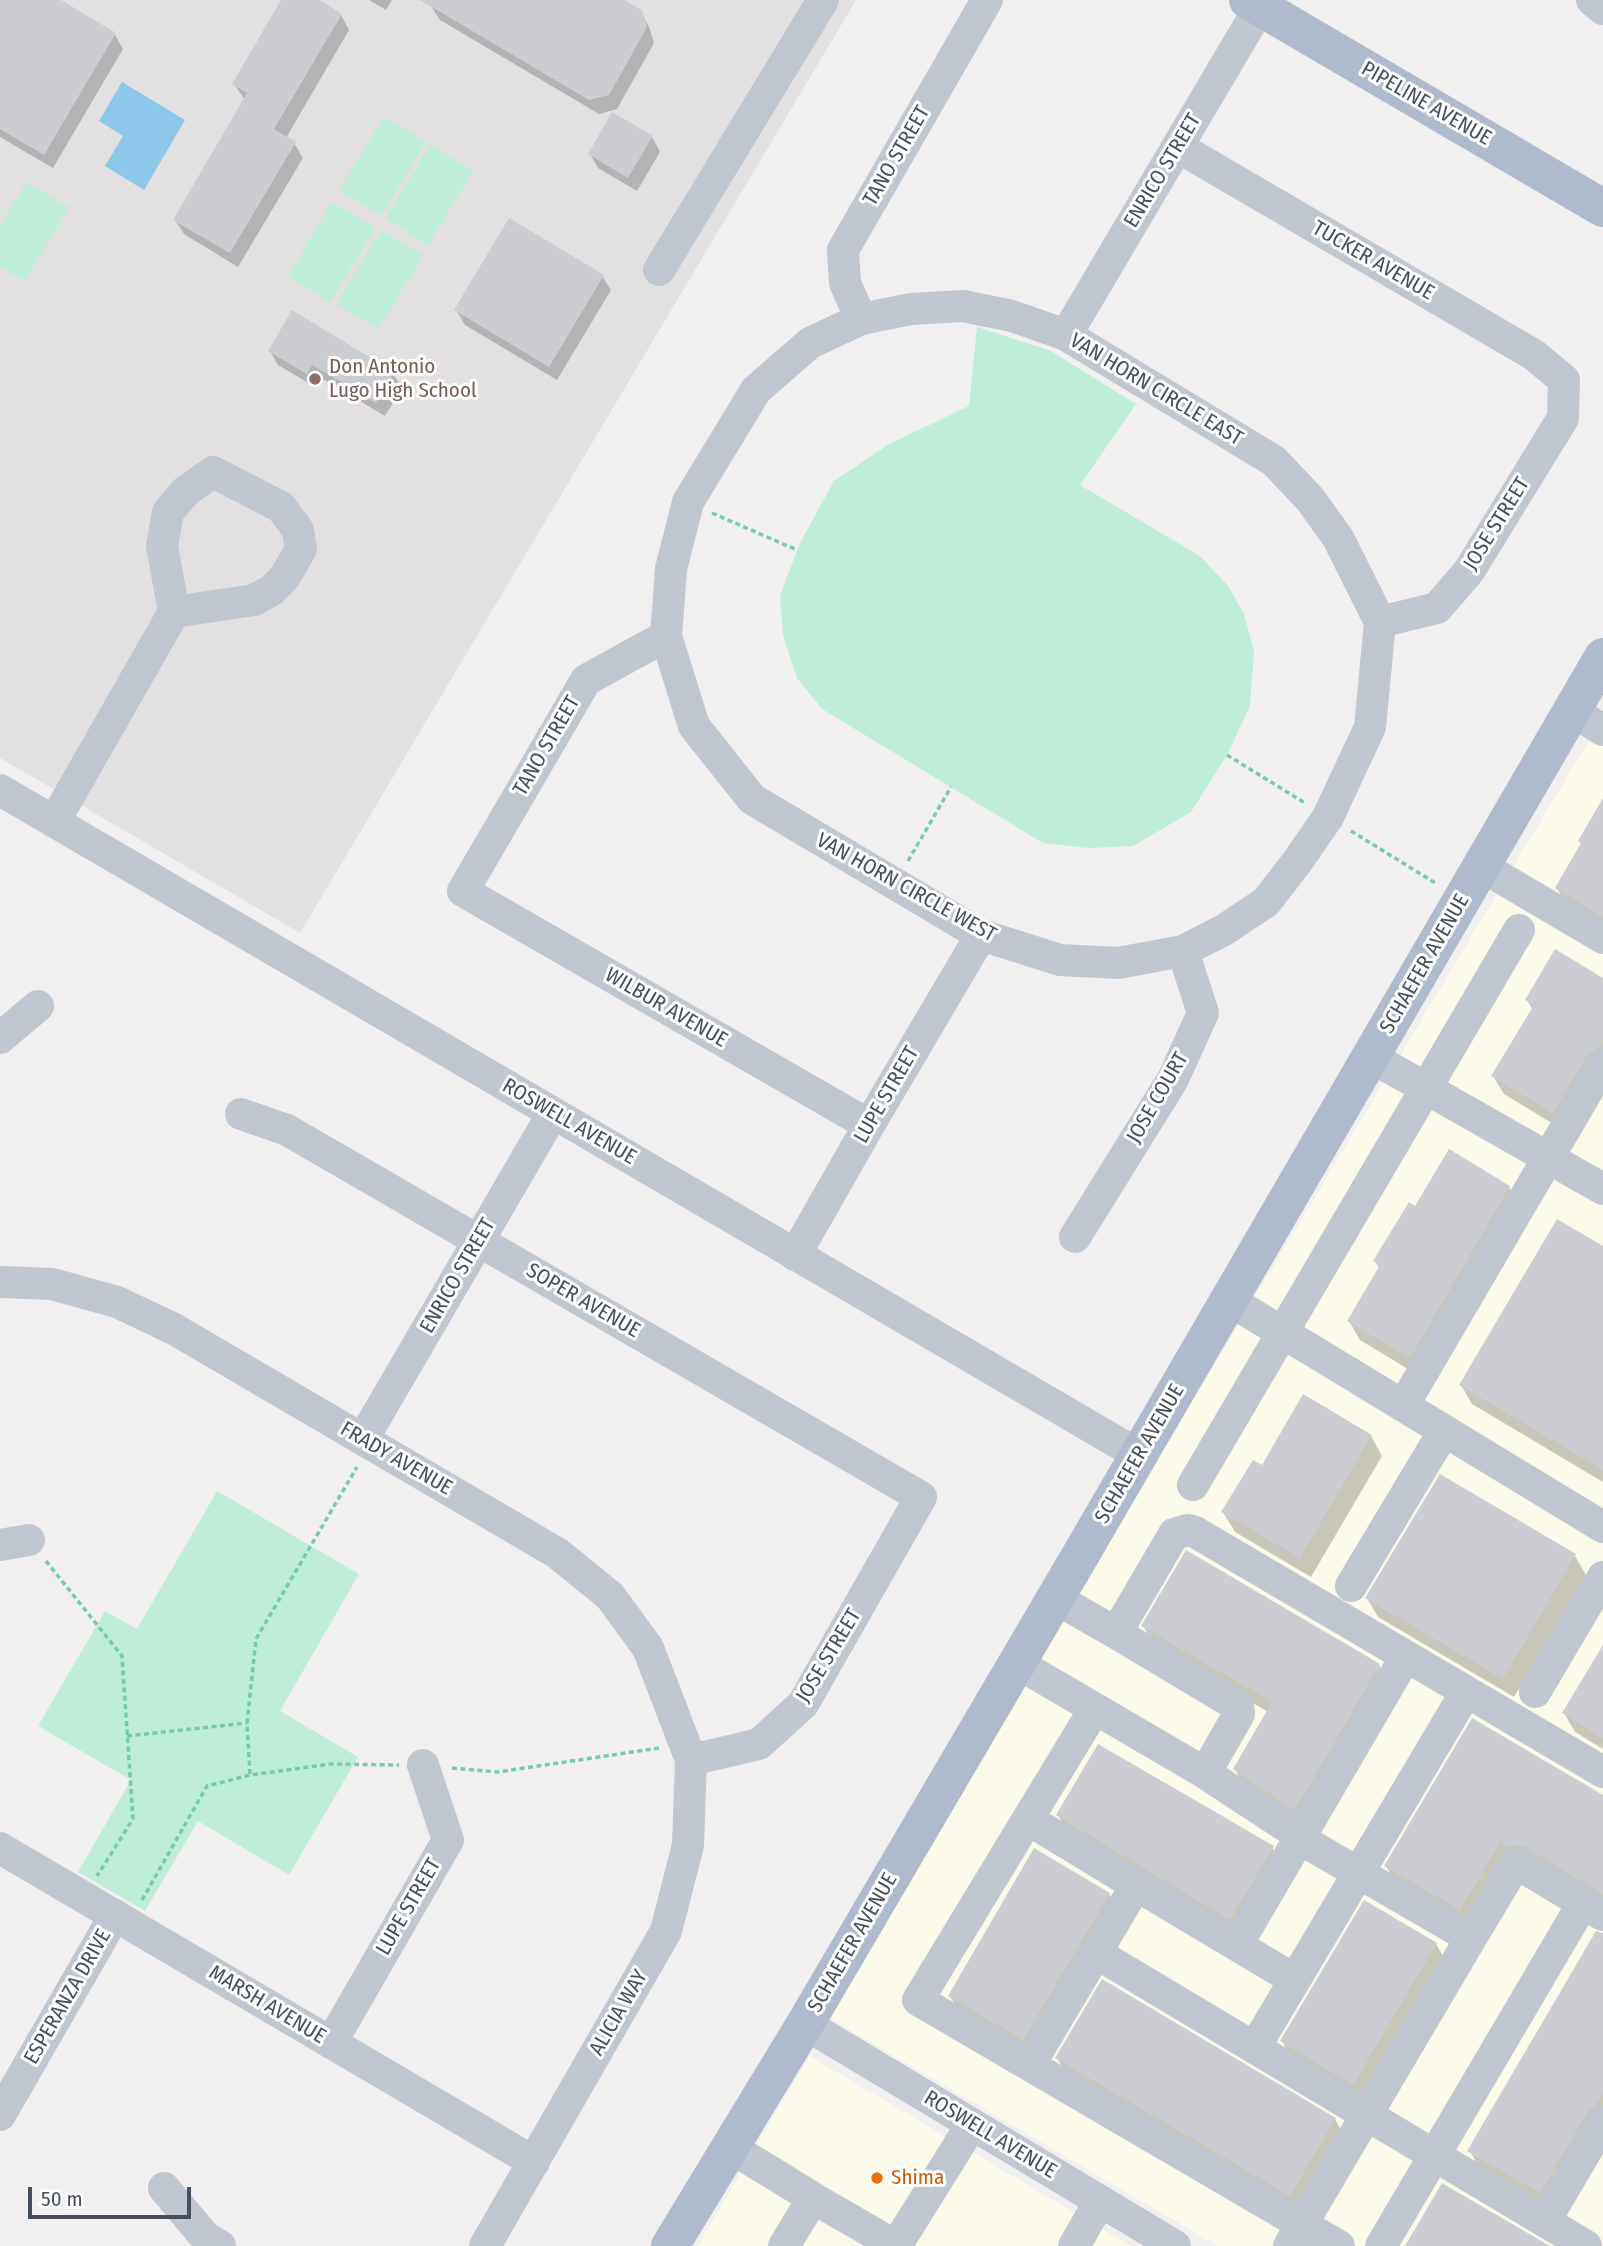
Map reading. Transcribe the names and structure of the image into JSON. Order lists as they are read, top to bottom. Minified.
{"streets":{"main road":["PIPELINE AVENUE","SCHAEFER AVENUE"],"street":["TANO STREET","ENRICO STREET","TUCKER AVENUE","VAN HORN CIRCLE EAST","JOSE STREET","VAN HORN CIRCLE WEST","WILBUR AVENUE","LUPE STREET","JOSE COURT","ROSWELL AVENUE","SOPER AVENUE","FRADY AVENUE","ESPERANZA DRIVE","MARSH AVENUE","ALICIA WAY"]},"crossings":[["PIPELINE AVENUE","ENRICO STREET"],["TANO STREET","VAN HORN CIRCLE EAST"],["TANO STREET","VAN HORN CIRCLE WEST"],["TANO STREET","WILBUR AVENUE"],["ENRICO STREET","TUCKER AVENUE"],["ENRICO STREET","VAN HORN CIRCLE EAST"],["ENRICO STREET","ROSWELL AVENUE"],["ENRICO STREET","SOPER AVENUE"],["ENRICO STREET","FRADY AVENUE"],["TUCKER AVENUE","JOSE STREET"],["VAN HORN CIRCLE EAST","JOSE STREET"],["VAN HORN CIRCLE EAST","VAN HORN CIRCLE WEST"],["JOSE STREET","VAN HORN CIRCLE WEST"],["JOSE STREET","SOPER AVENUE"],["JOSE STREET","FRADY AVENUE"],["JOSE STREET","ALICIA WAY"],["VAN HORN CIRCLE WEST","LUPE STREET"],["VAN HORN CIRCLE WEST","JOSE COURT"],["SCHAEFER AVENUE","ROSWELL AVENUE"],["WILBUR AVENUE","LUPE STREET"],["LUPE STREET","ROSWELL AVENUE"],["LUPE STREET","MARSH AVENUE"],["FRADY AVENUE","ALICIA WAY"],["ESPERANZA DRIVE","MARSH AVENUE"],["MARSH AVENUE","ALICIA WAY"]],"places":["Don Antonio Lugo High School","Shima"],"scale_bar":"50 m"}
